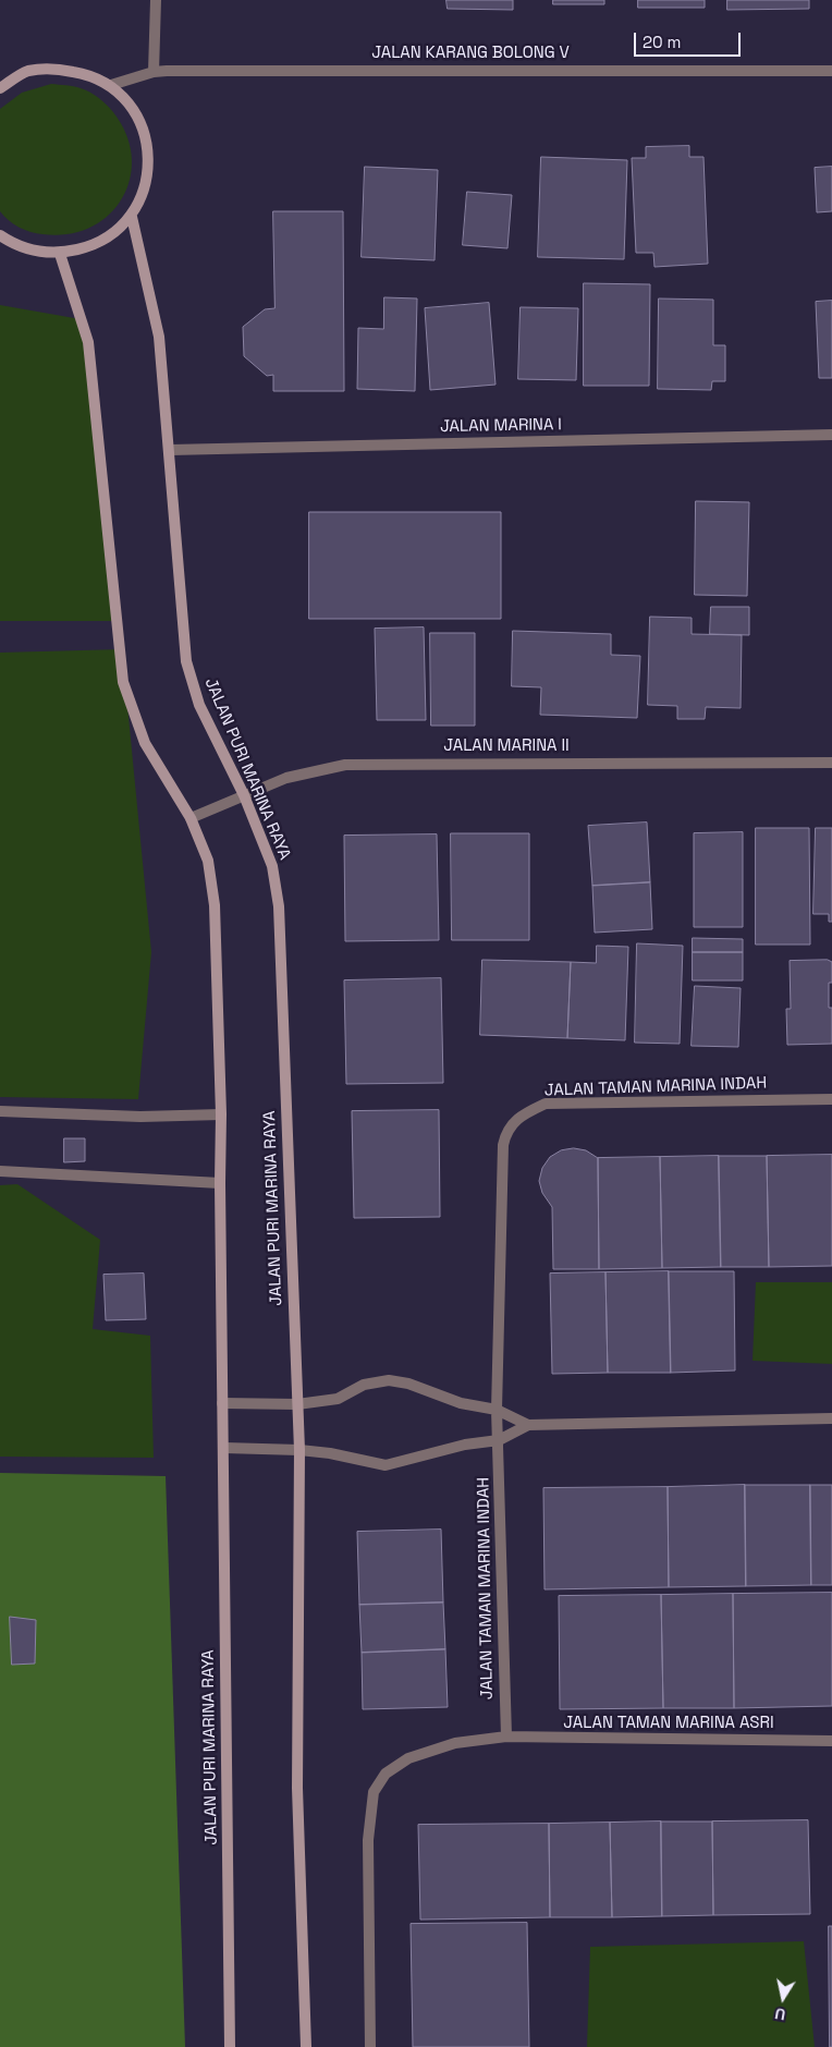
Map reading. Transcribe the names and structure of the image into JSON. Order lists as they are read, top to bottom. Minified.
{"streets":{"street":["JALAN KARANG BOLONG V","JALAN MARINA I","JALAN MARINA II","JALAN PURI MARINA RAYA","JALAN TAMAN MARINA INDAH","JALAN TAMAN MARINA ASRI"]},"crossings":[["JALAN MARINA I","JALAN PURI MARINA RAYA"],["JALAN MARINA II","JALAN PURI MARINA RAYA"],["JALAN TAMAN MARINA INDAH","JALAN TAMAN MARINA ASRI"]],"scale_bar":"20 m","north":"bottom"}
